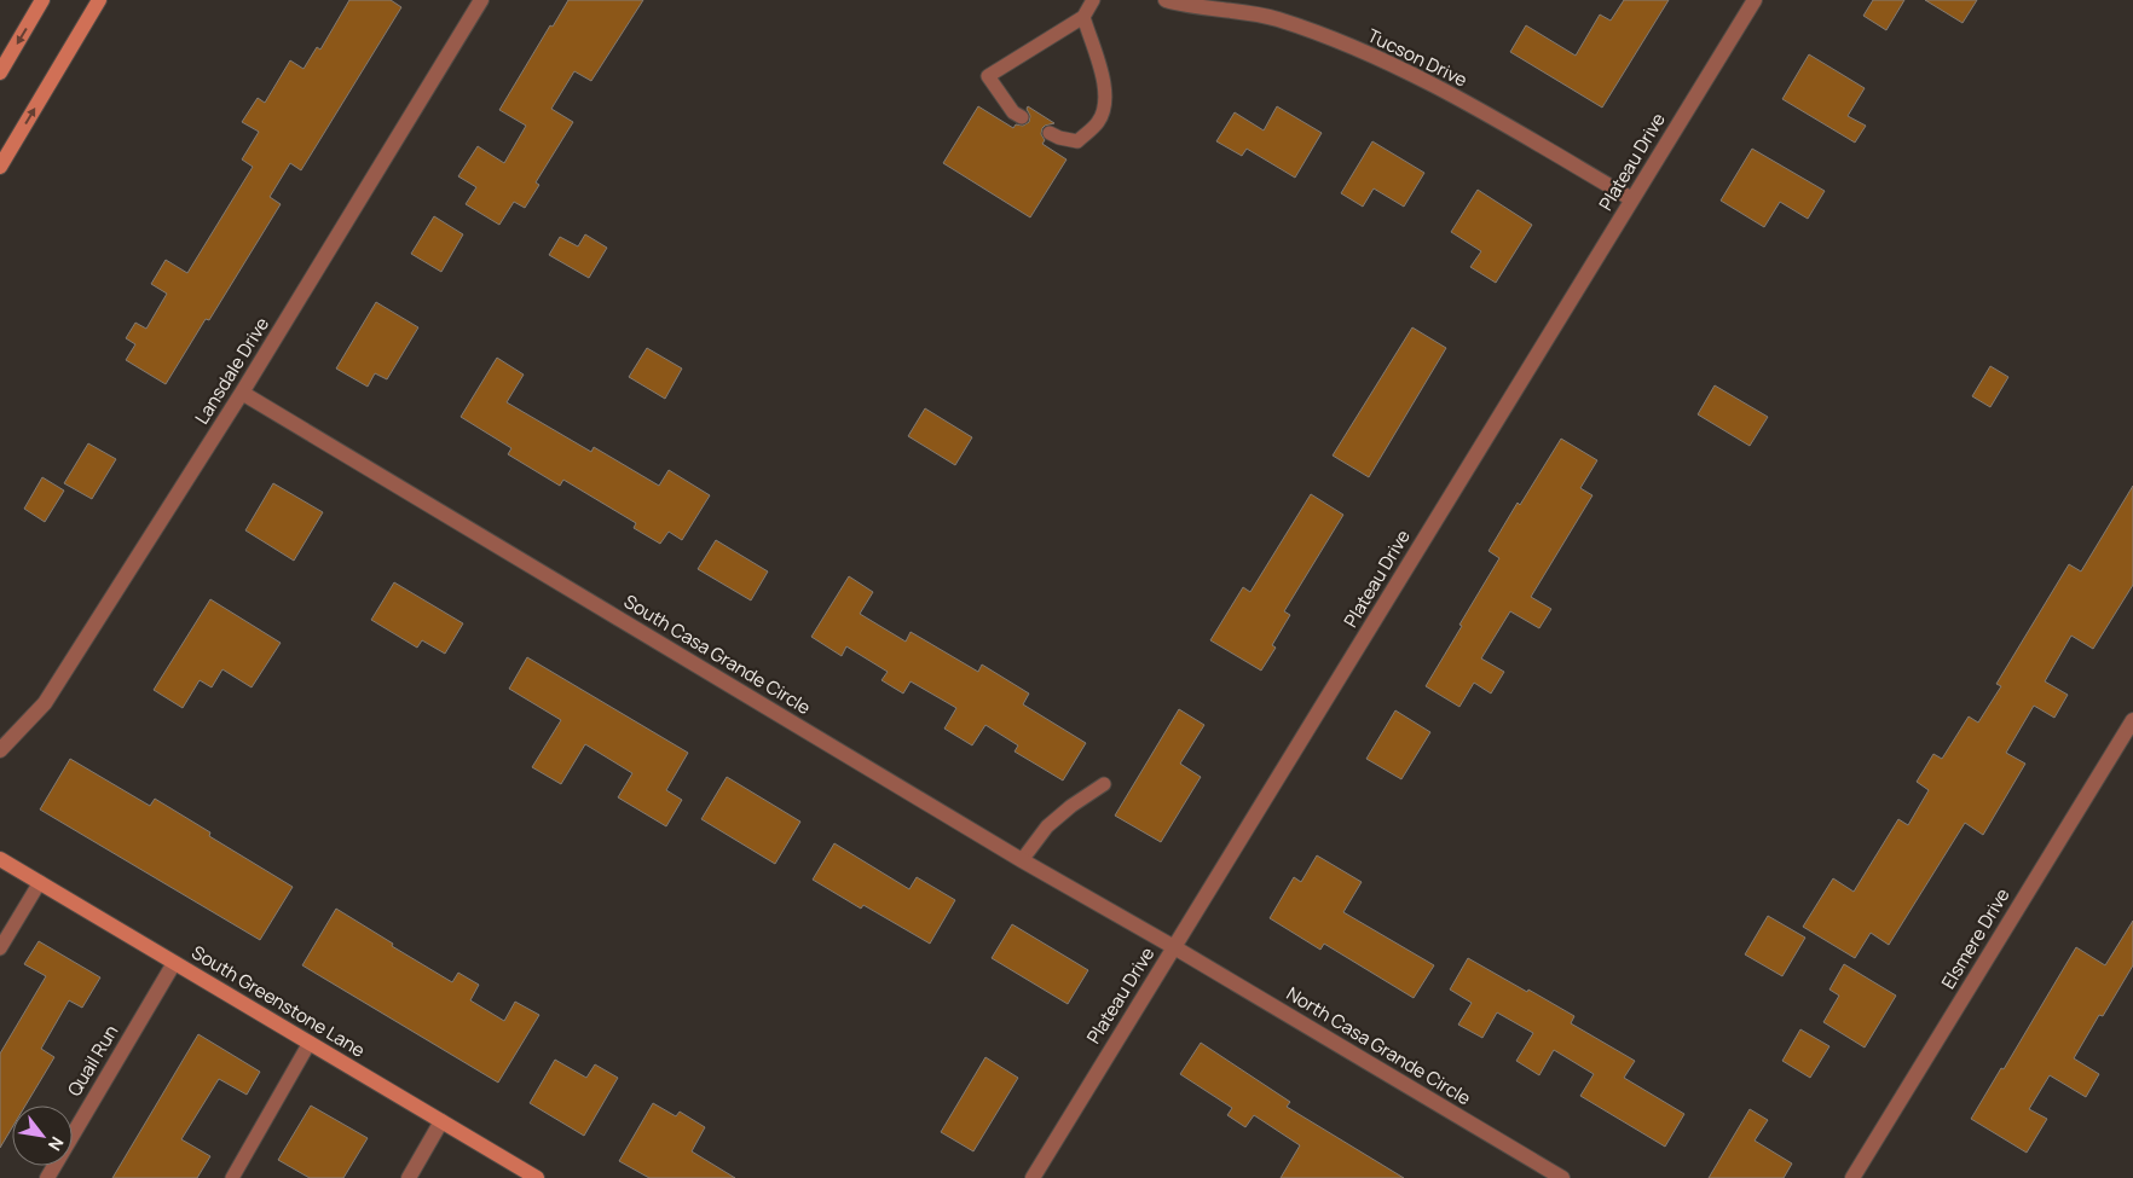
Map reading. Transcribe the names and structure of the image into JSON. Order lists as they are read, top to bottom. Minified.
{"streets":{"street":["Tucson Drive","Plateau Drive","Lansdale Drive","South Casa Grande Circle","Elsmere Drive","South Greenstone Lane","North Casa Grande Circle","Quail Run"]},"crossings":[["Tucson Drive","Plateau Drive"],["Plateau Drive","South Casa Grande Circle"],["Plateau Drive","North Casa Grande Circle"],["Lansdale Drive","South Casa Grande Circle"],["South Casa Grande Circle","North Casa Grande Circle"],["South Greenstone Lane","Quail Run"]],"north":"bottom right"}
